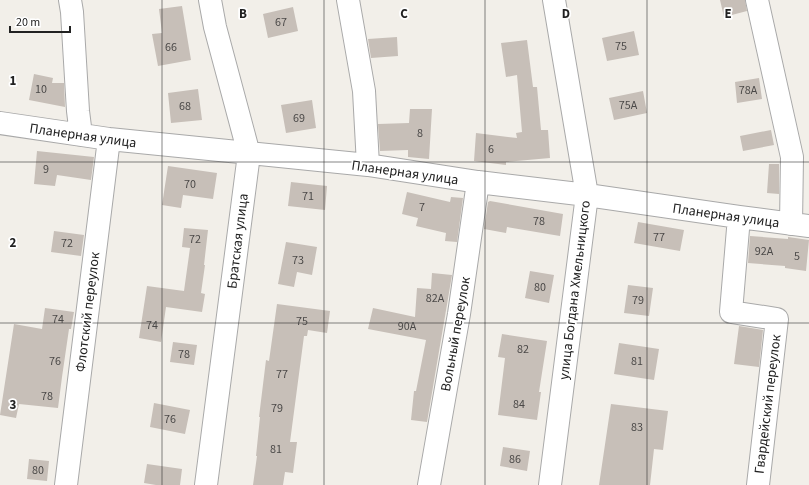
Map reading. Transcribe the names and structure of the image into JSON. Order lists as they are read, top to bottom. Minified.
{"streets":{"street":["Планерная улица","Братская улица","улица Богдана Хмельницкого","Флотский переулок","Вольный переулок","Гвардейский переулок"]},"crossings":[["Планерная улица","Братская улица"],["Планерная улица","улица Богдана Хмельницкого"],["Планерная улица","Флотский переулок"],["Планерная улица","Вольный переулок"],["Планерная улица","Гвардейский переулок"]],"house_numbers":["67","75","66","10","78А","75А","68","69","8","6","9","70","71","7","78","77","72","72","92А","5","73","80","82А","79","74","75","74","90А","82","78","76","81","77","78","84","79","76","83","81","86","80"],"scale_bar":"20 m","grid":{"columns":["B","C","D","E"],"rows":["1","2","3"]}}
